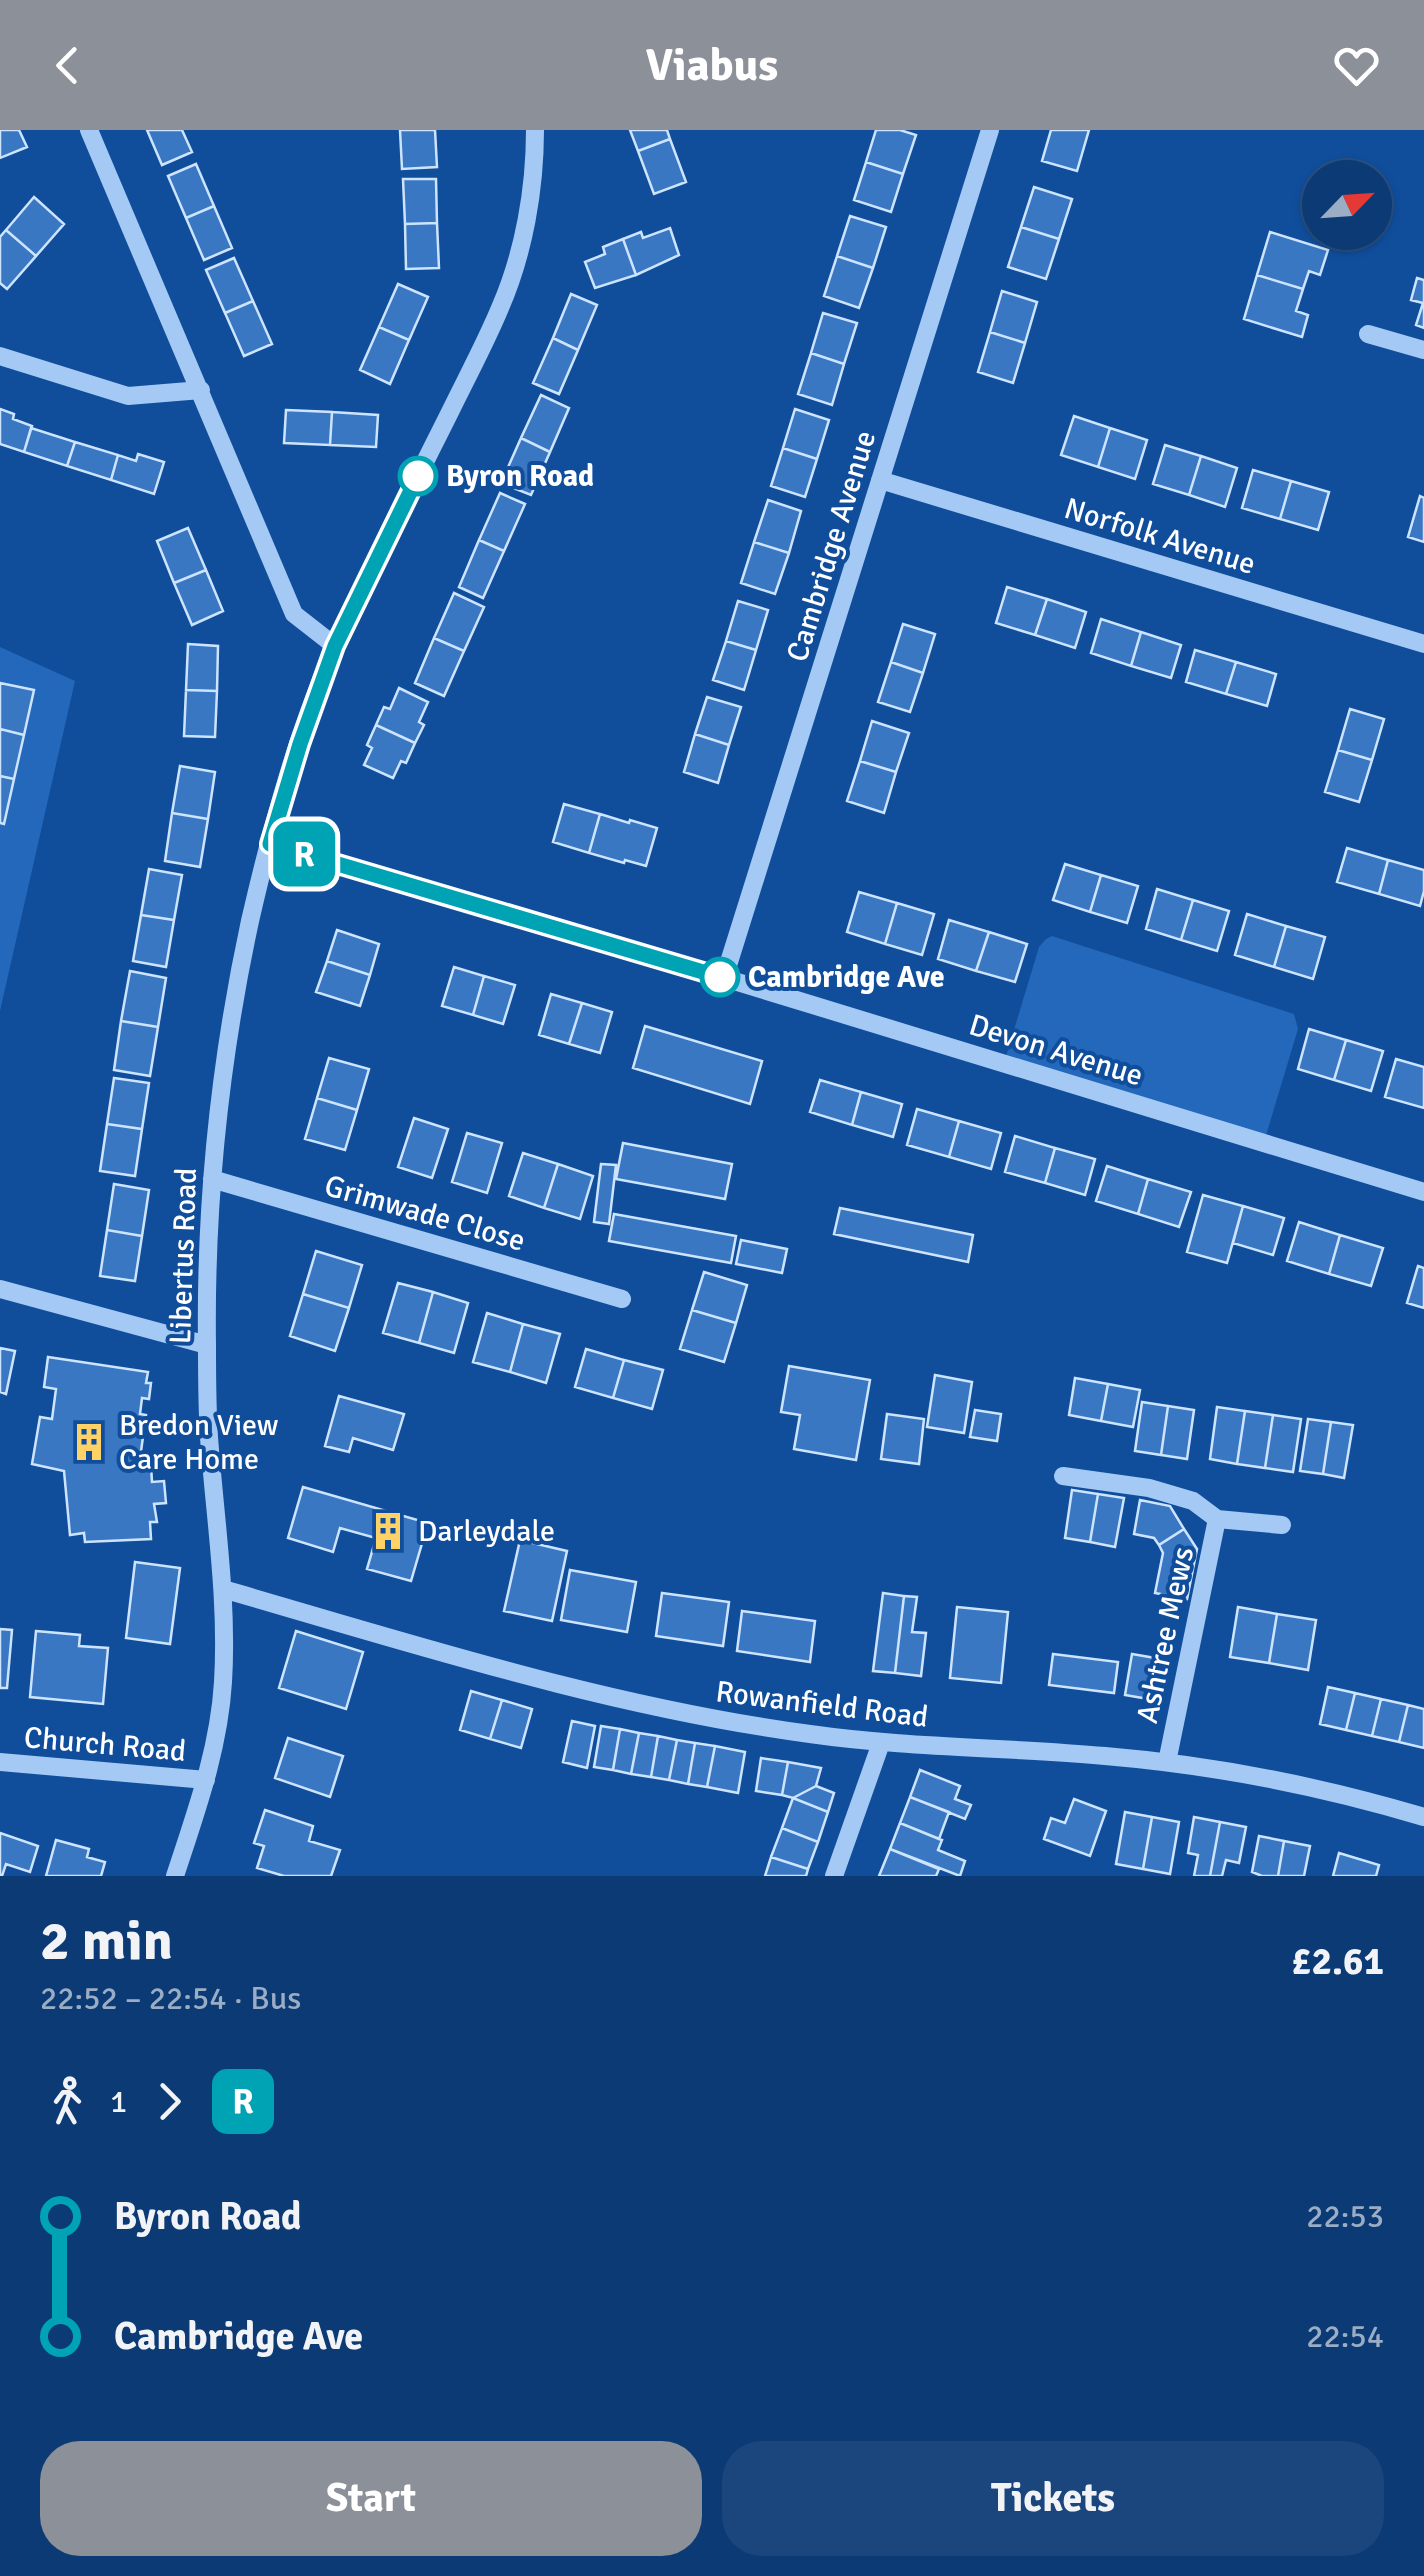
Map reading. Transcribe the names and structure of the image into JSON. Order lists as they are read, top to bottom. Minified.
{"streets":{"street":["Norfolk Avenue","Cambridge Avenue","Devon Avenue","Grimwade Close","Libertus Road","Ashtree Mews","Rowanfield Road","Church Road"]},"crossings":[["Norfolk Avenue","Cambridge Avenue"],["Cambridge Avenue","Devon Avenue"],["Devon Avenue","Libertus Road"],["Grimwade Close","Libertus Road"],["Libertus Road","Rowanfield Road"],["Libertus Road","Church Road"],["Ashtree Mews","Rowanfield Road"]],"places":{"other":["Byron Road","Cambridge Ave"],"building":["Bredon View Care Home","Darleydale"]},"lines":["bus line R"],"north":"top right","page":{"header":"Viabus","on_map":"R","heading":["2 min","22:52 – 22:54 · Bus","£2.61"],"legs":["1","R"],"list":[{"name":"Byron Road","value":"22:53"},{"name":"Cambridge Ave","value":"22:54"}],"buttons":["Start","Tickets"]}}
